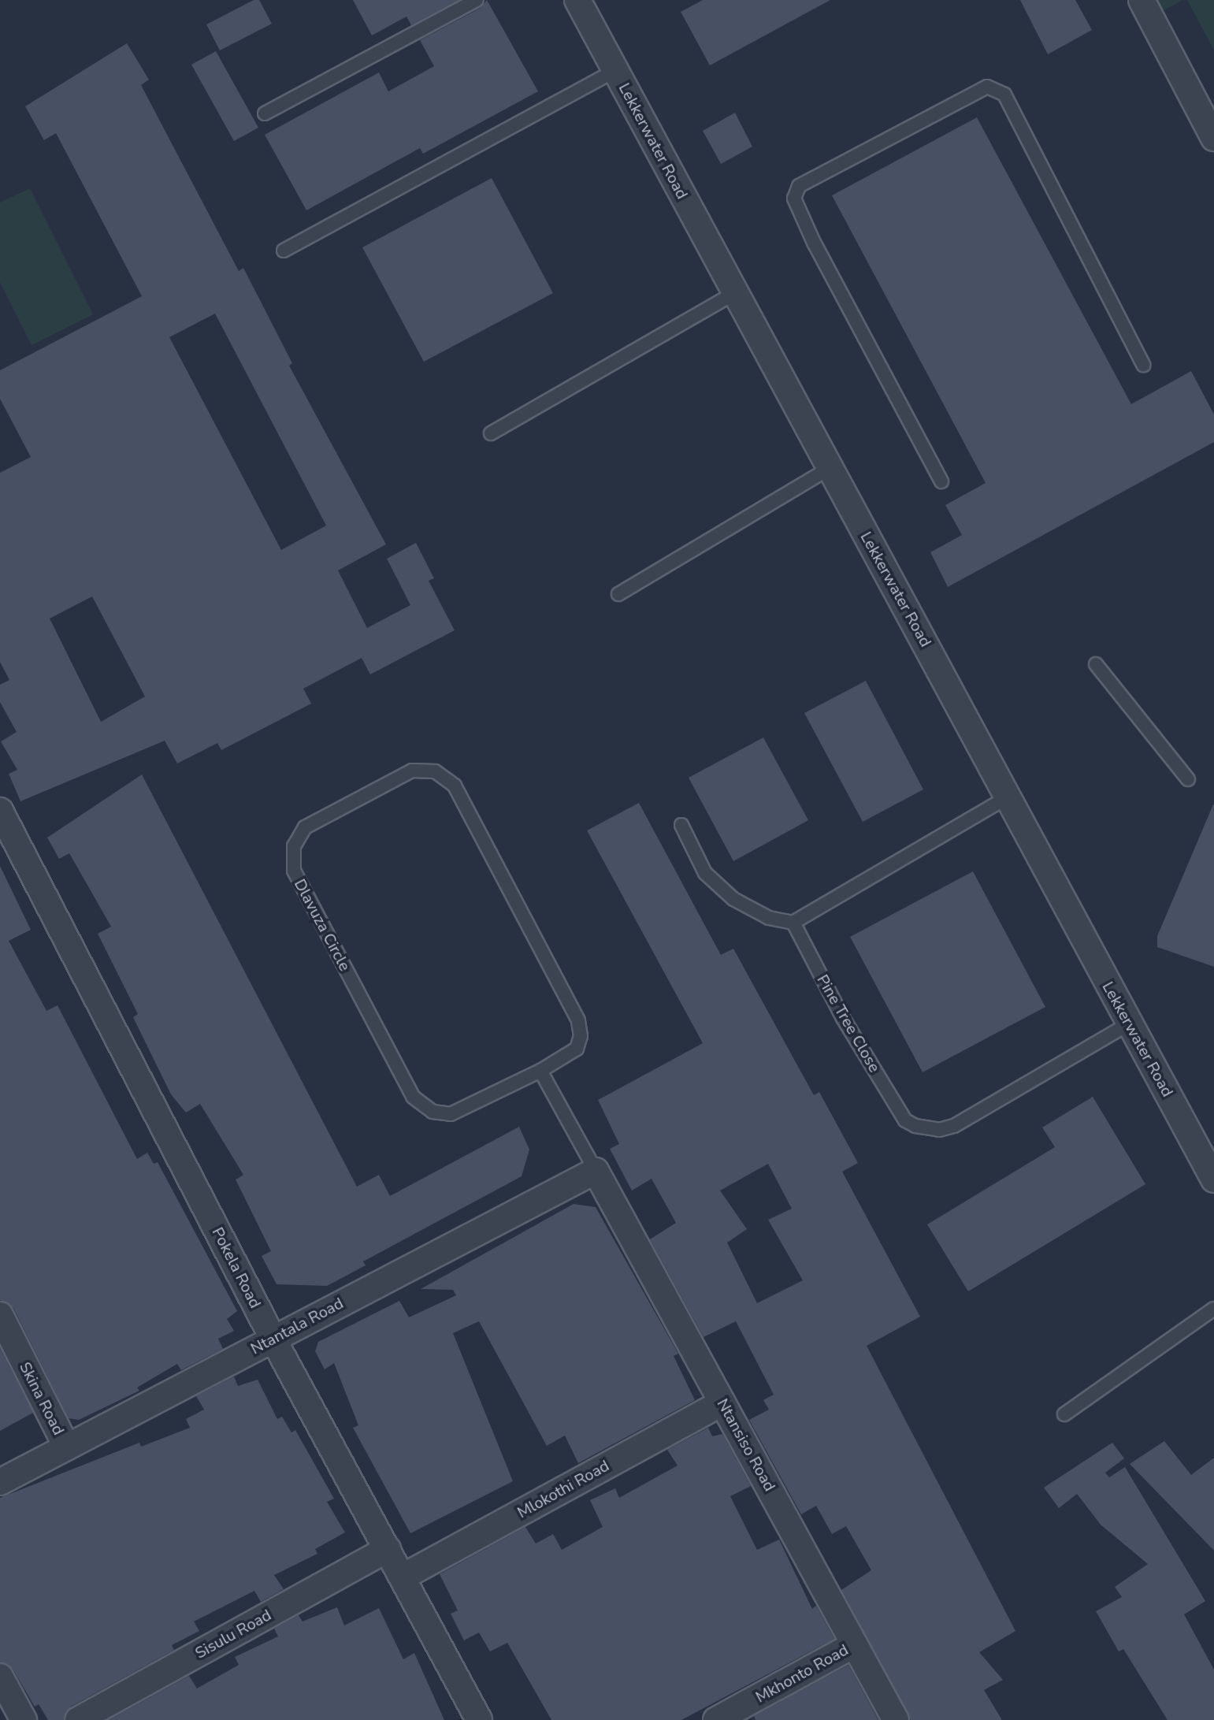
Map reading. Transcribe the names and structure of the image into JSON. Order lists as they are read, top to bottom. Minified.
{"streets":{"street":["Lekkerwater Road","Pokela Road","Ntantala Road","Skina Road","Ntansiso Road","Mlokothi Road","Sisulu Road","Mkhonto Road"],"lane":["Dlavuza Circle","Pine Tree Close"]},"crossings":[["Lekkerwater Road","Pine Tree Close"],["Pokela Road","Ntantala Road"],["Pokela Road","Mlokothi Road"],["Pokela Road","Sisulu Road"],["Ntantala Road","Skina Road"],["Ntantala Road","Ntansiso Road"],["Ntansiso Road","Mlokothi Road"],["Ntansiso Road","Mkhonto Road"]]}
